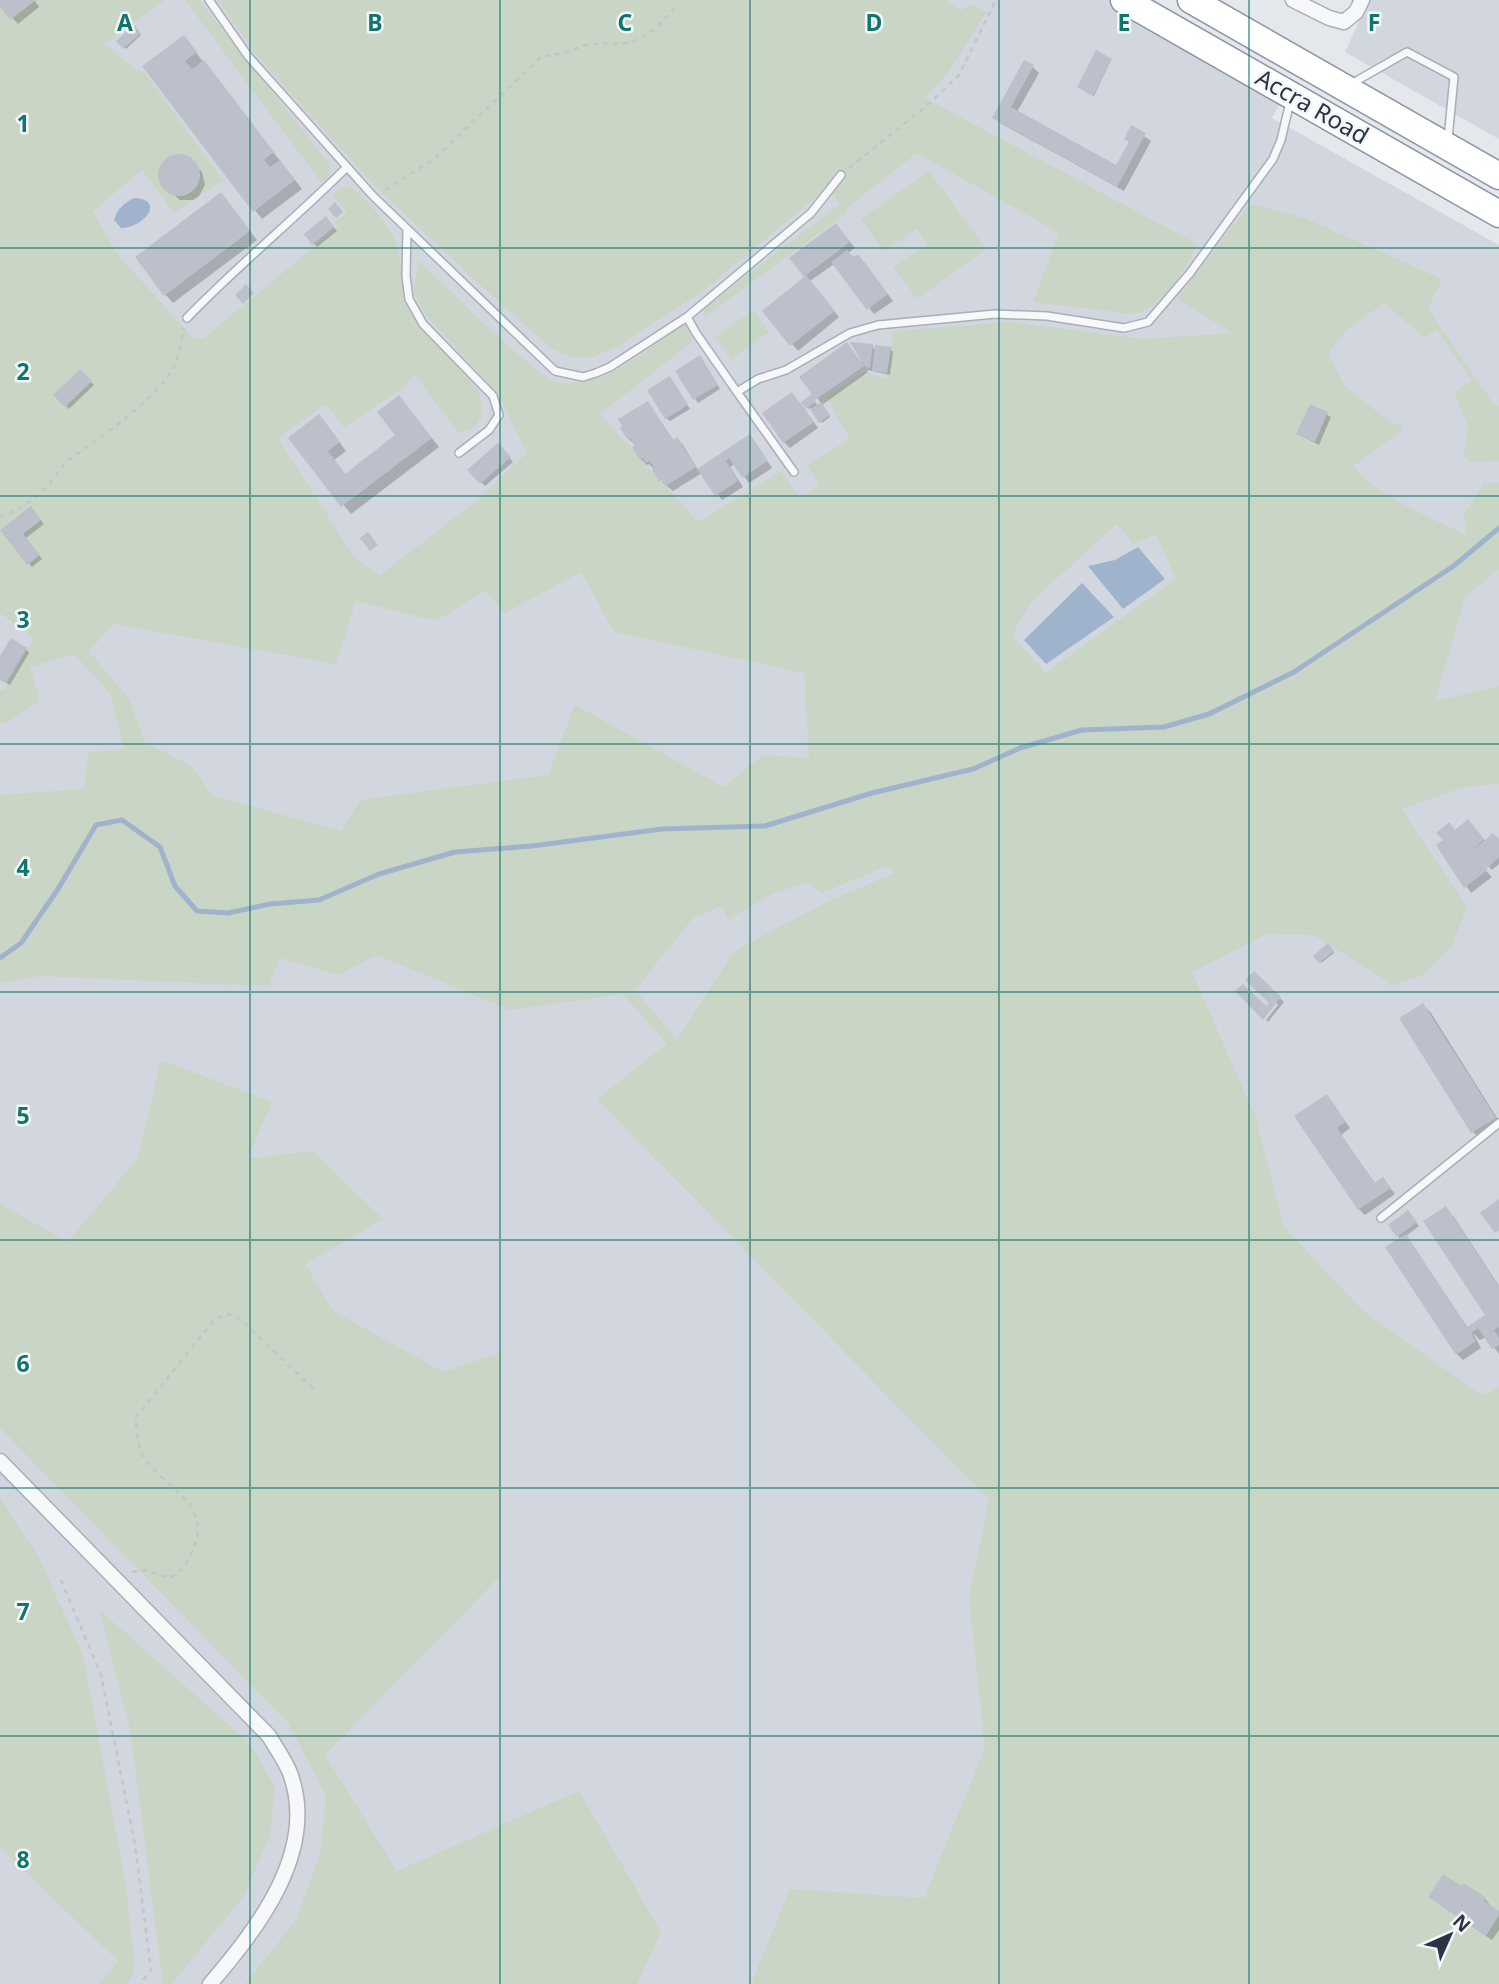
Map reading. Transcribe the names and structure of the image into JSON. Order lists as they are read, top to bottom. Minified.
{"streets":{"highway":["Accra Road"]},"north":"top right","grid":{"columns":["A","B","C","D","E","F"],"rows":["1","2","3","4","5","6","7","8"]}}
